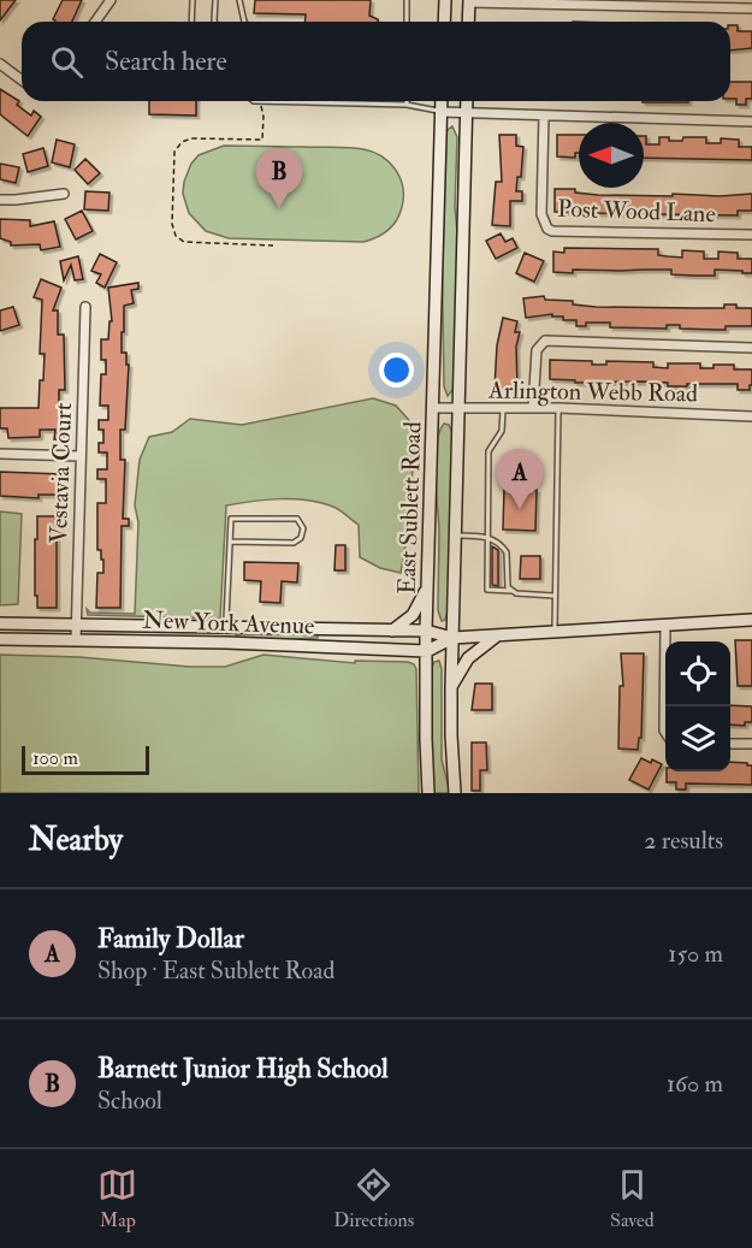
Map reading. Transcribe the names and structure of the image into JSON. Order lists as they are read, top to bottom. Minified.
{"streets":{"main road":["East Sublett Road","New York Avenue"],"street":["Post Wood Lane","Arlington Webb Road","Vestavia Court"]},"crossings":[["Arlington Webb Road","East Sublett Road"],["Vestavia Court","New York Avenue"],["East Sublett Road","New York Avenue"]],"scale_bar":"100 m","north":"left","page":{"search":"Search here","pins":["B","A"],"scale":"100 m","heading":["Nearby","2 results"],"list":[{"mark":"A","name":"Family Dollar","note":"Shop · East Sublett Road","value":"150 m"},{"mark":"B","name":"Barnett Junior High School","note":"School","value":"160 m"}],"nav":["Map","Directions","Saved"]}}
